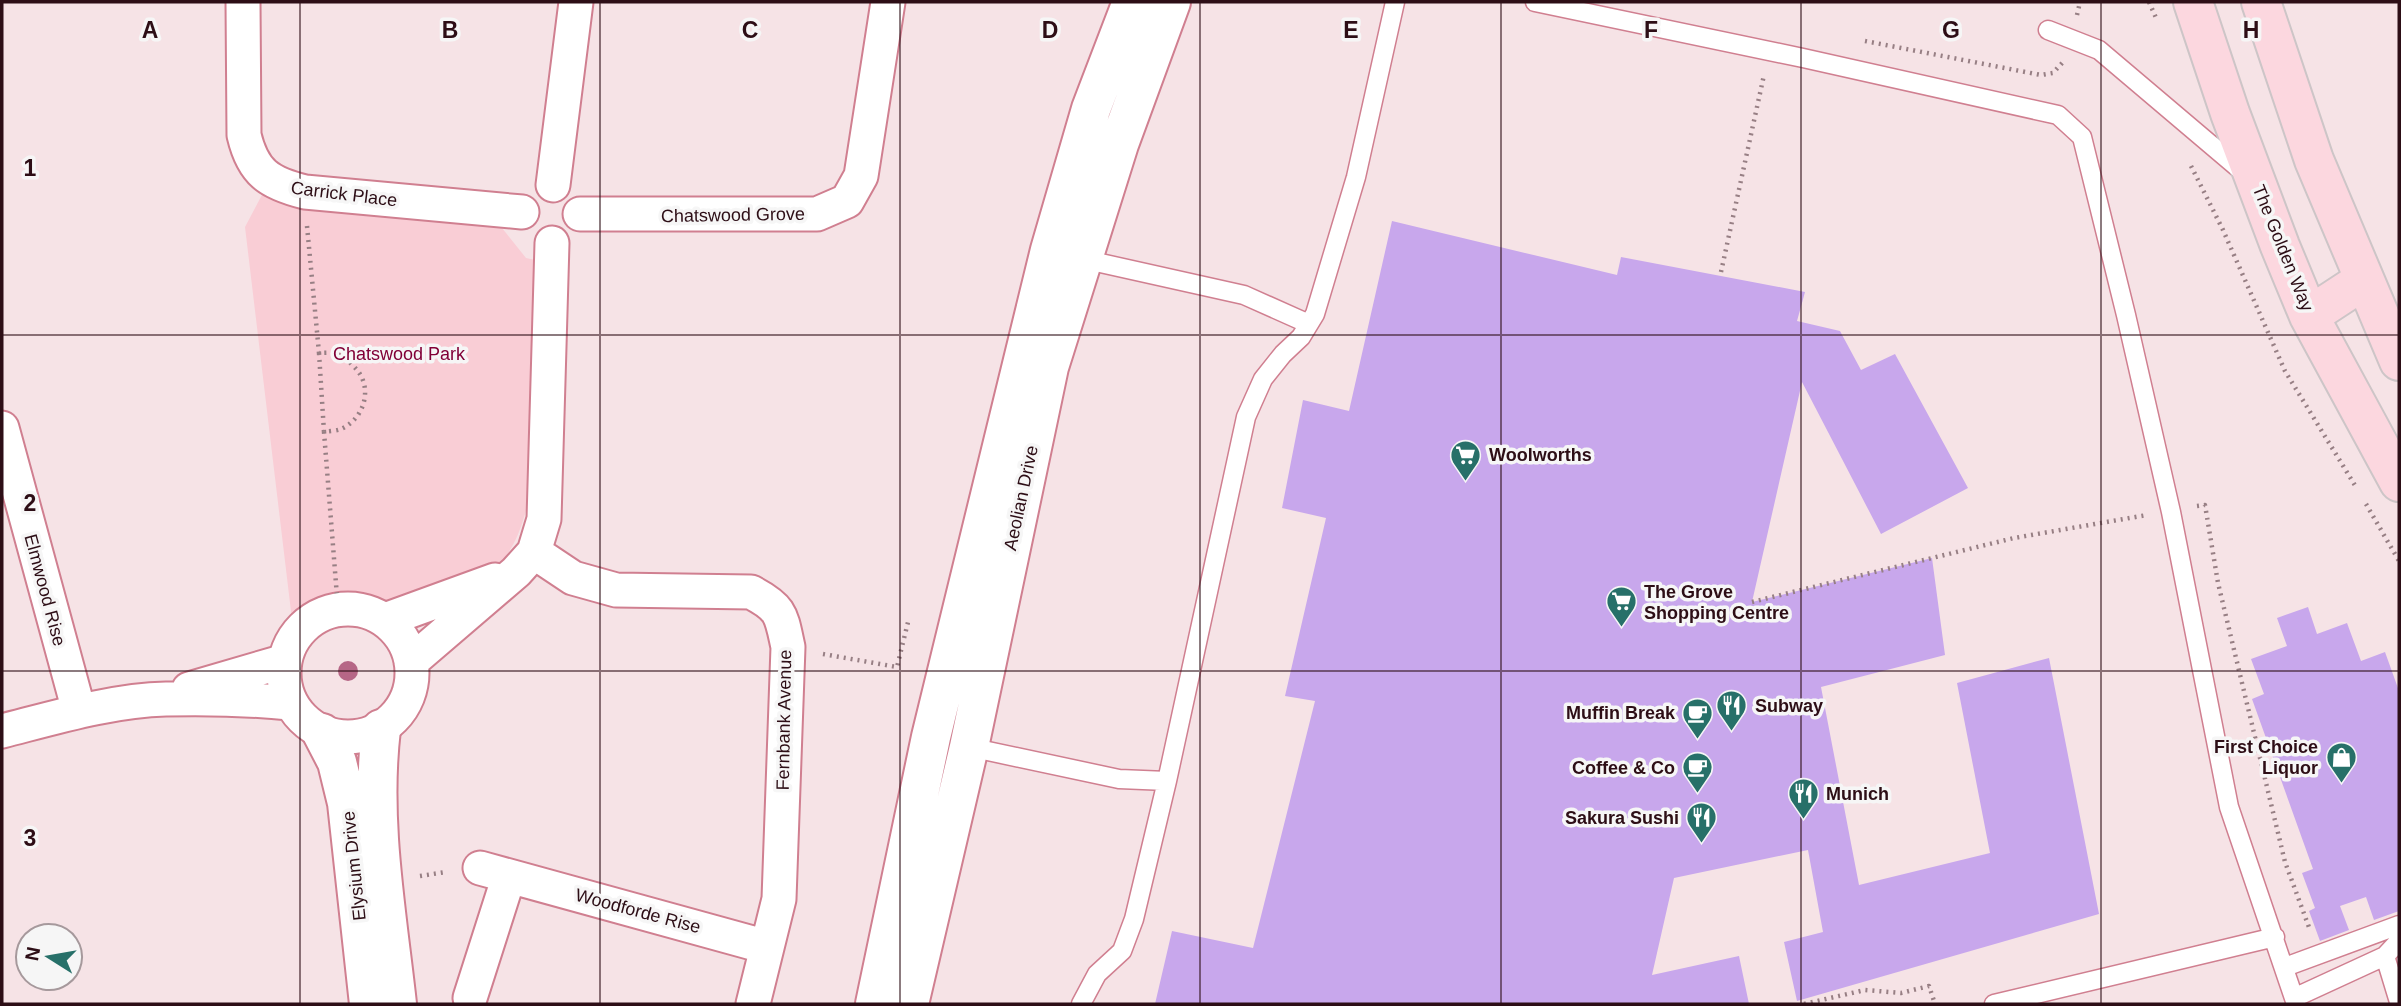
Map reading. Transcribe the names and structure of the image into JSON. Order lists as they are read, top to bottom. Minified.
{"streets":{"main road":["The Golden Way"],"street":["Carrick Place","Chatswood Grove","Aeolian Drive","Elmwood Rise","Fernbank Avenue","Elysium Drive","Woodforde Rise"]},"crossings":[["Carrick Place","Chatswood Grove"],["Fernbank Avenue","Woodforde Rise"]],"parks":["Chatswood Park"],"places":{"supermarket":["Woolworths","The Grove Shopping Centre"],"restaurant":["Subway","Munich","Sakura Sushi"],"cafe":["Muffin Break","Coffee & Co"],"shop":["First Choice Liquor"]},"north":"left","grid":{"columns":["A","B","C","D","E","F","G","H"],"rows":["1","2","3"]}}
